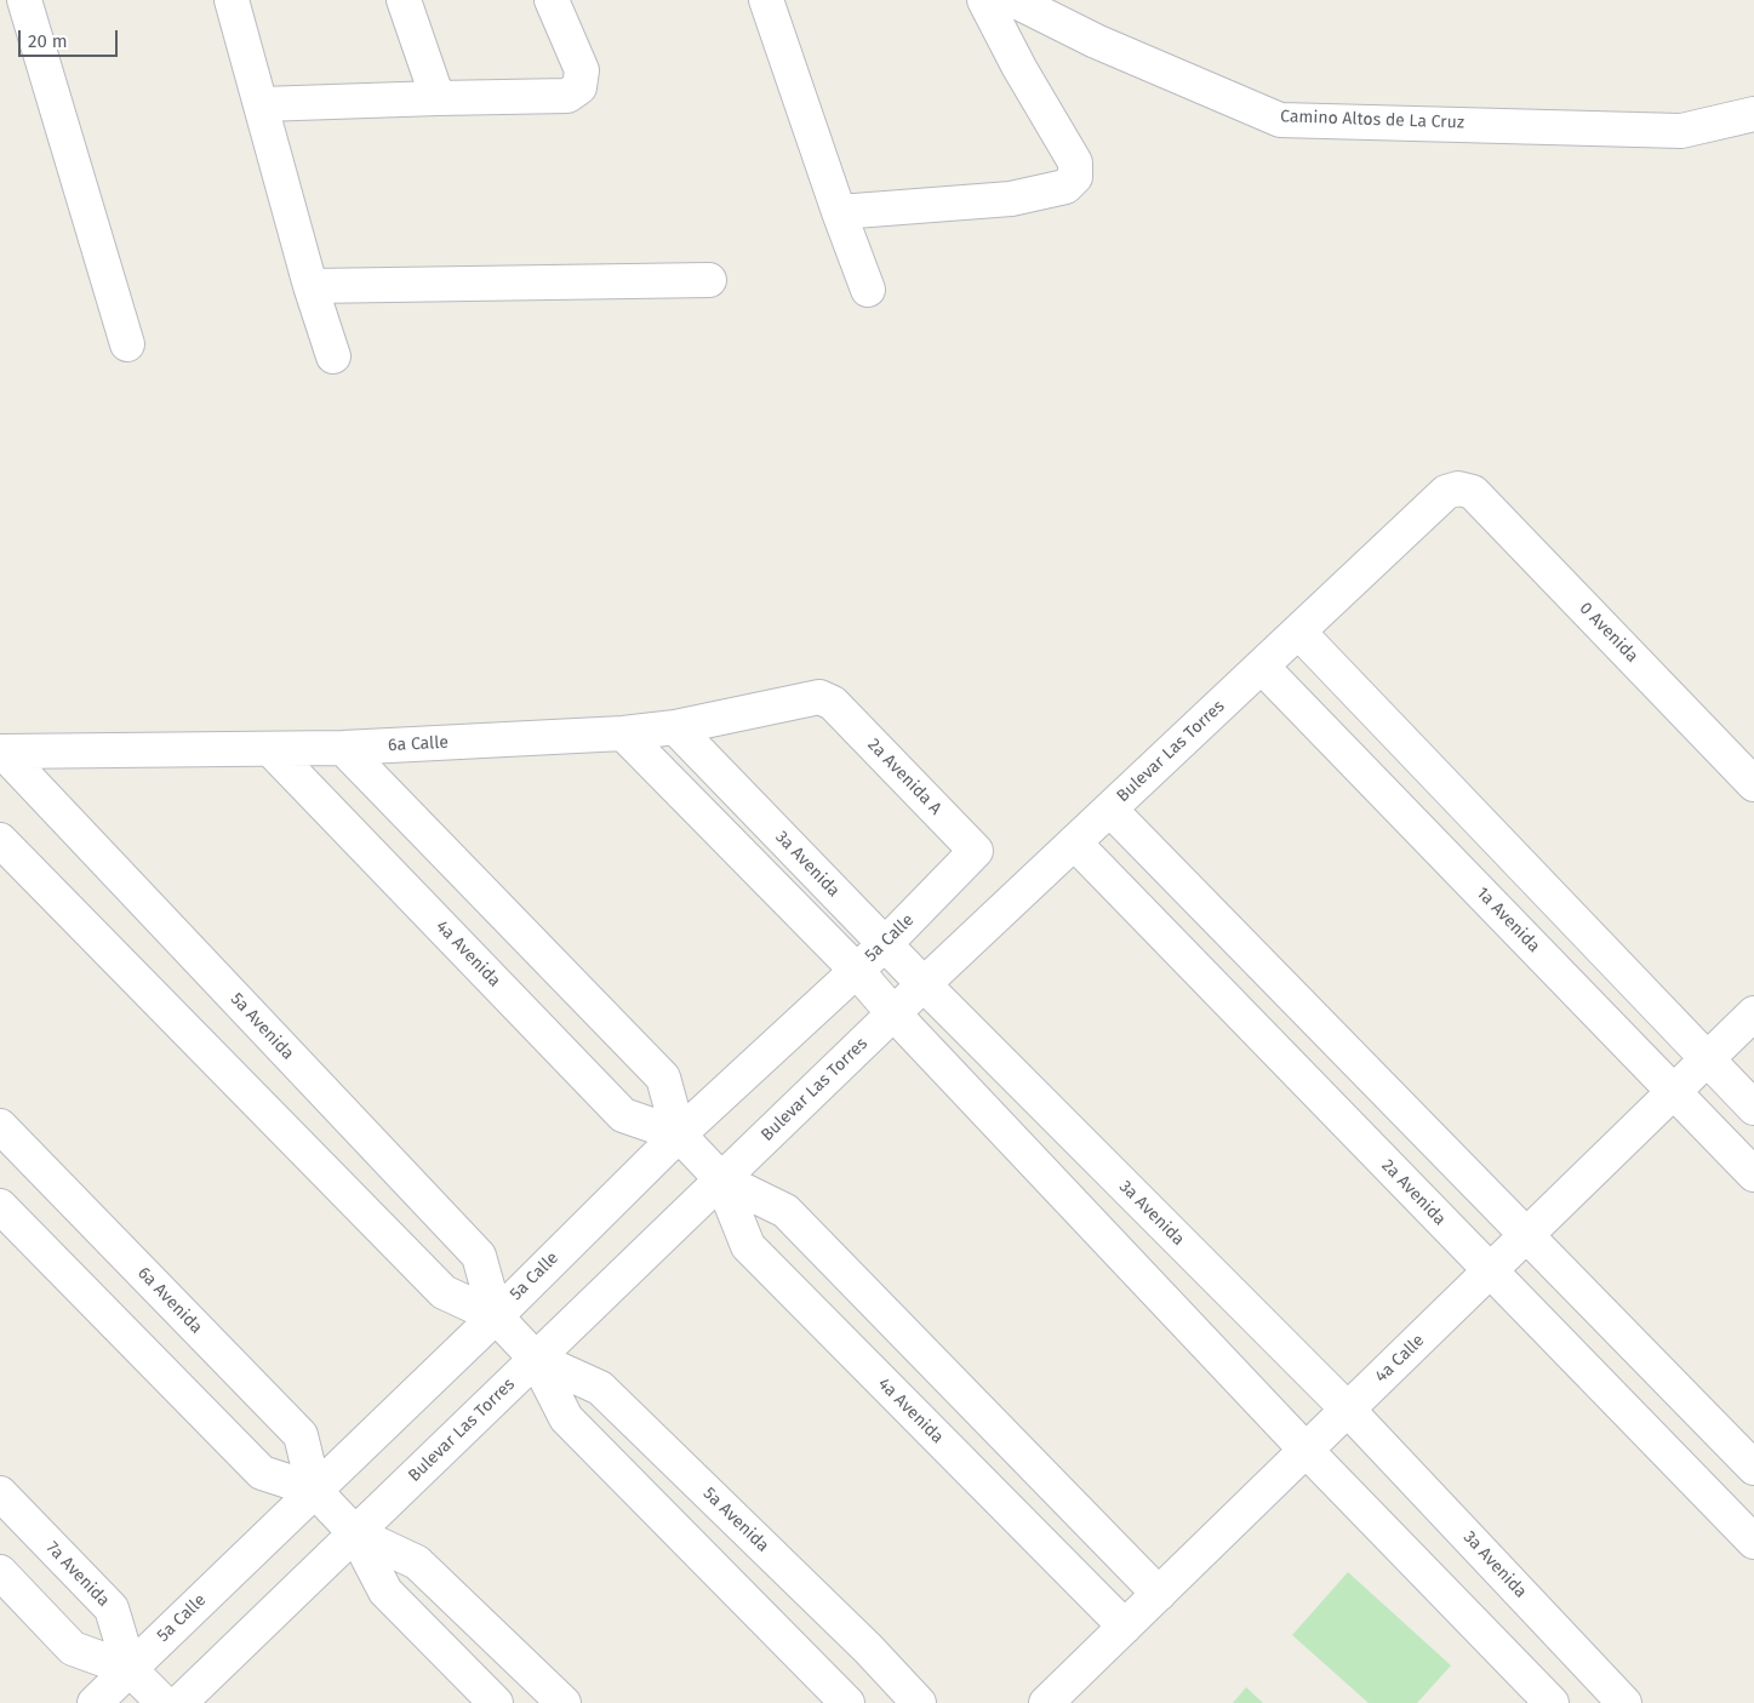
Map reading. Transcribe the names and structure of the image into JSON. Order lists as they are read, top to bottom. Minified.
{"streets":{"street":["Camino Altos de La Cruz","0 Avenida","6a Calle","Bulevar Las Torres","2a Avenida A","3a Avenida","1a Avenida","5a Calle","4a Avenida","5a Avenida","2a Avenida","6a Avenida","4a Calle","7a Avenida"]},"crossings":[["0 Avenida","Bulevar Las Torres"],["6a Calle","2a Avenida A"],["6a Calle","3a Avenida"],["6a Calle","4a Avenida"],["6a Calle","5a Avenida"],["Bulevar Las Torres","3a Avenida"],["Bulevar Las Torres","1a Avenida"],["Bulevar Las Torres","4a Avenida"],["Bulevar Las Torres","5a Avenida"],["Bulevar Las Torres","2a Avenida"],["Bulevar Las Torres","6a Avenida"],["2a Avenida A","5a Calle"],["3a Avenida","5a Calle"],["3a Avenida","4a Calle"],["1a Avenida","4a Calle"],["5a Calle","4a Avenida"],["5a Calle","5a Avenida"],["5a Calle","6a Avenida"],["5a Calle","7a Avenida"],["4a Avenida","4a Calle"],["2a Avenida","4a Calle"]],"scale_bar":"20 m"}
